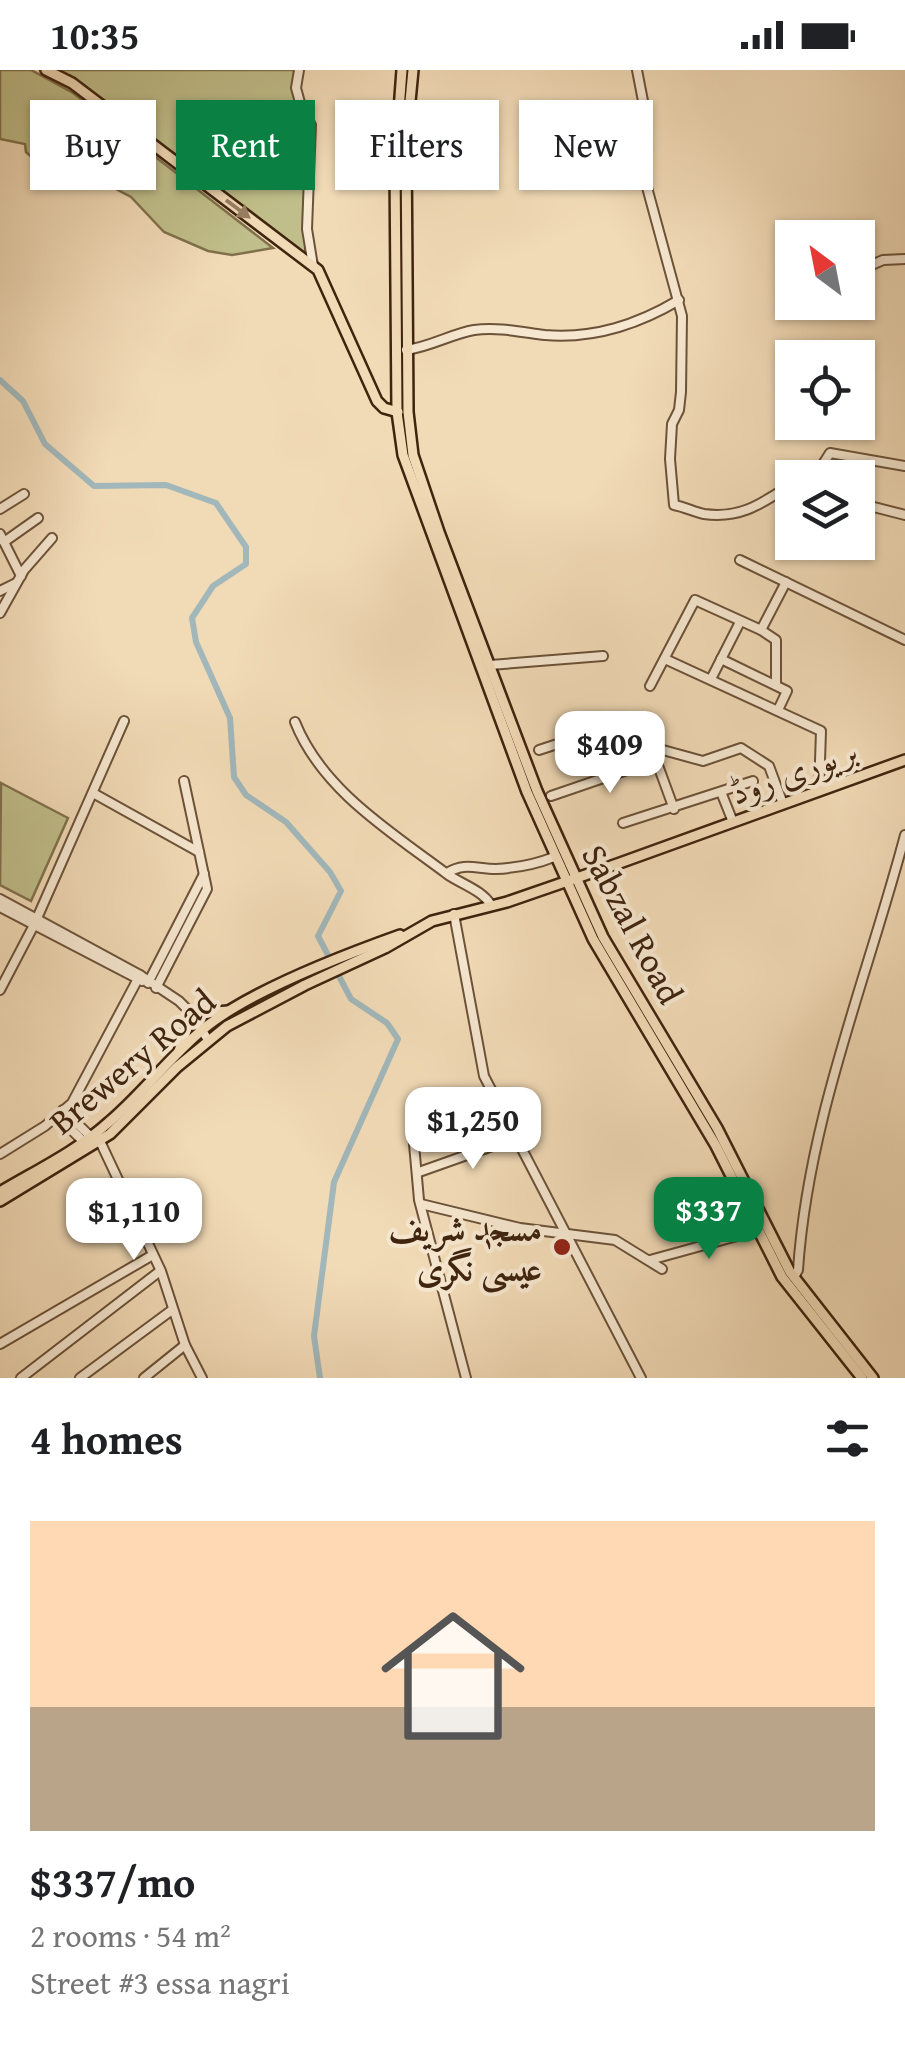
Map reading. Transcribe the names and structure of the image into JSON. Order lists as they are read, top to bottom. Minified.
{"streets":{"main road":["بریوری روڈ","Sabzal Road","Brewery Road"]},"crossings":[["بریوری روڈ","Sabzal Road"],["بریوری روڈ","Brewery Road"]],"places":["مسجد شریف عیسیٰ نگری"],"north":"top left","page":{"status":"10:35","chip":["Buy","Rent","Filters","New"],"price":["$409","$1,250","$337","$1,110"],"heading":"4 homes","list":[{"name":"$337/mo","note":"2 rooms · 54 m² · Street #3 essa nagri"}]}}
